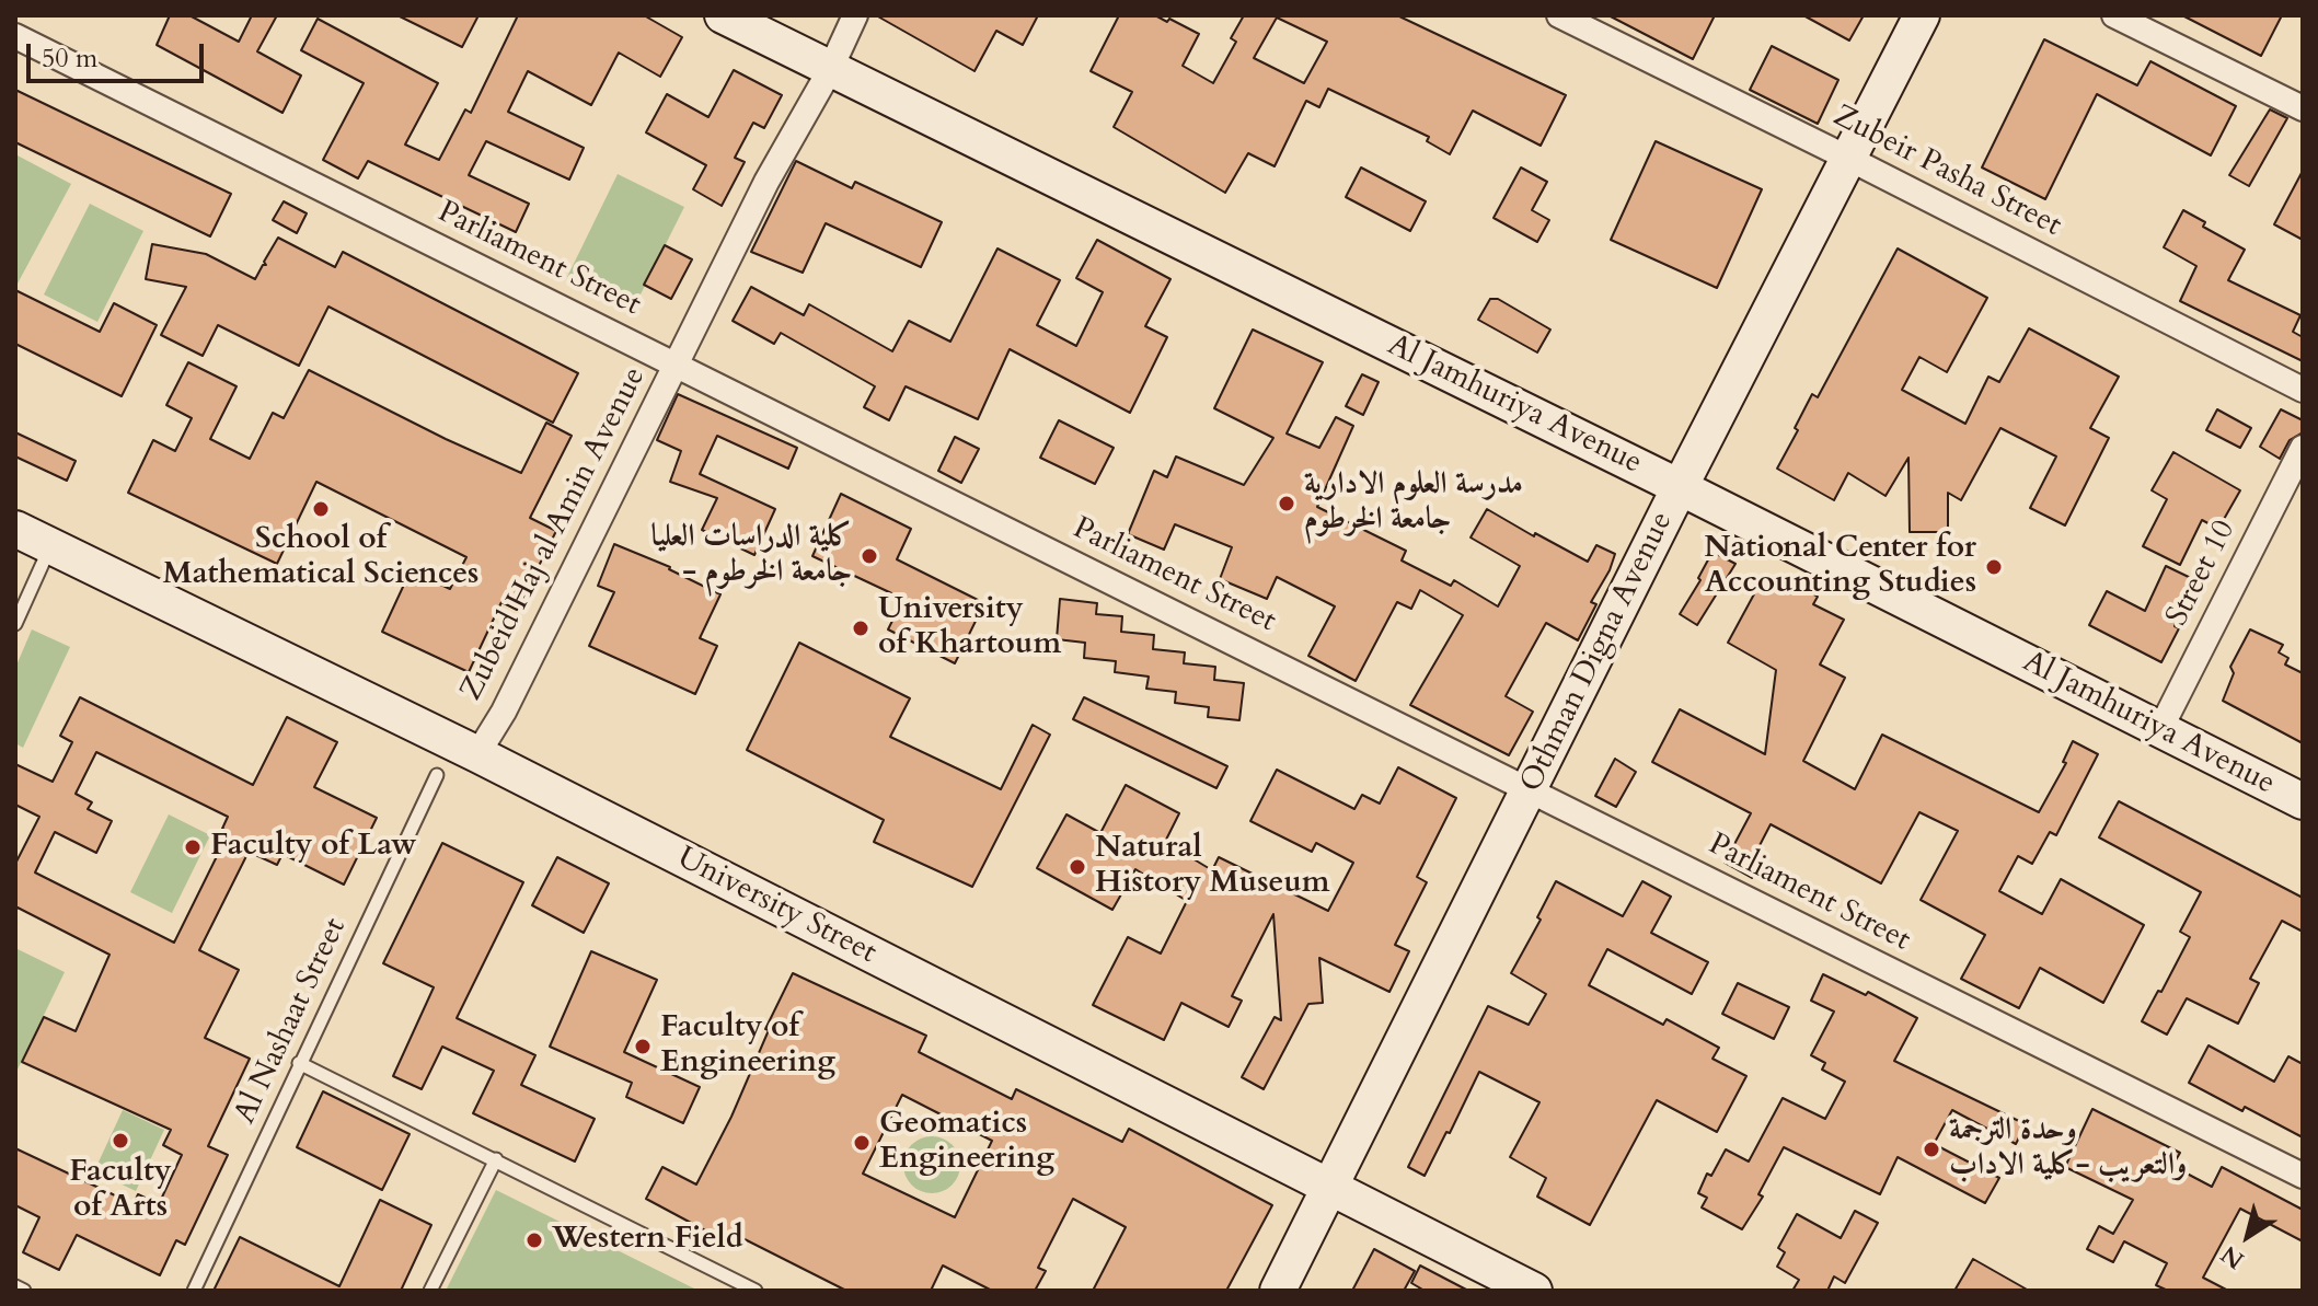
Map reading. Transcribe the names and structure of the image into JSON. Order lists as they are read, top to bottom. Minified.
{"streets":{"main road":["Al Jamhuriya Avenue","Othman Digna Avenue","University Street"],"street":["Zubeir Pasha Street","Parliament Street","Zubeid Haj al Amin Avenue","Street 10"],"lane":["Al Nashaat Street"]},"crossings":[["Zubeir Pasha Street","Othman Digna Avenue"],["Parliament Street","Zubeid Haj al Amin Avenue"],["Parliament Street","Othman Digna Avenue"],["Al Jamhuriya Avenue","Zubeid Haj al Amin Avenue"],["Al Jamhuriya Avenue","Street 10"],["Al Jamhuriya Avenue","Othman Digna Avenue"],["Zubeid Haj al Amin Avenue","University Street"],["Othman Digna Avenue","University Street"]],"places":["مدرسة العلوم الادارية جامعة الخرطوم","School of Mathematical Sciences","كلية الدراسات العليا - جامعة الخرطوم","National Center for Accounting Studies","University of Khartoum","Faculty of Law","Natural History Museum","Faculty of Engineering","Faculty of Arts","Geomatics Engineering","وحدة الترجمة والتعريب -كلية الاداب","Western Field"],"scale_bar":"50 m","north":"bottom left"}
